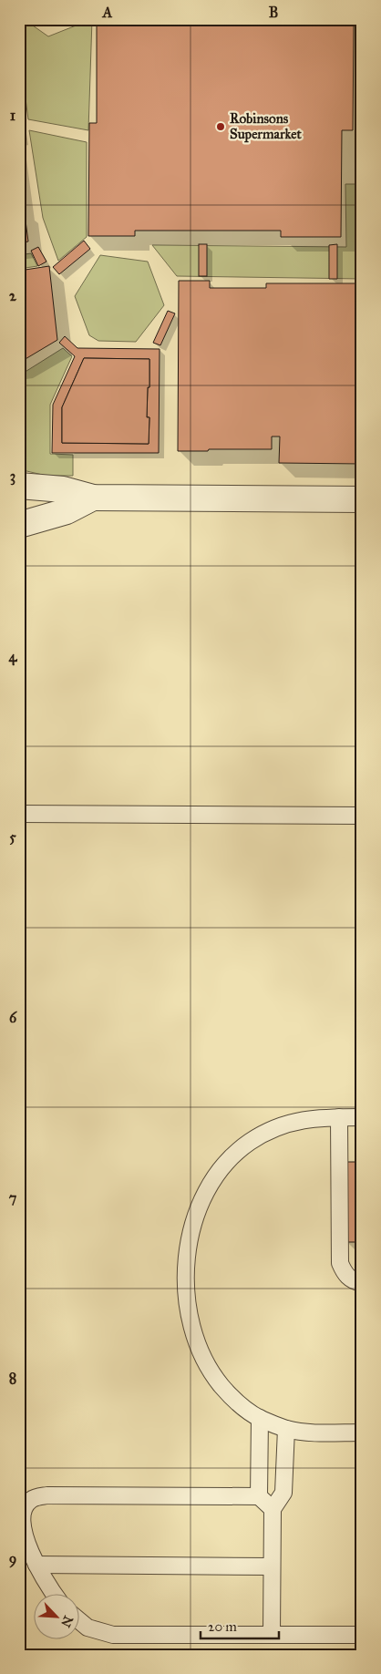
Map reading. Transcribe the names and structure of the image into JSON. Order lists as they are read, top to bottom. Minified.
{"places":["Robinsons Supermarket"],"scale_bar":"20 m","north":"bottom right","grid":{"columns":["A","B"],"rows":["1","2","3","4","5","6","7","8","9"]}}
